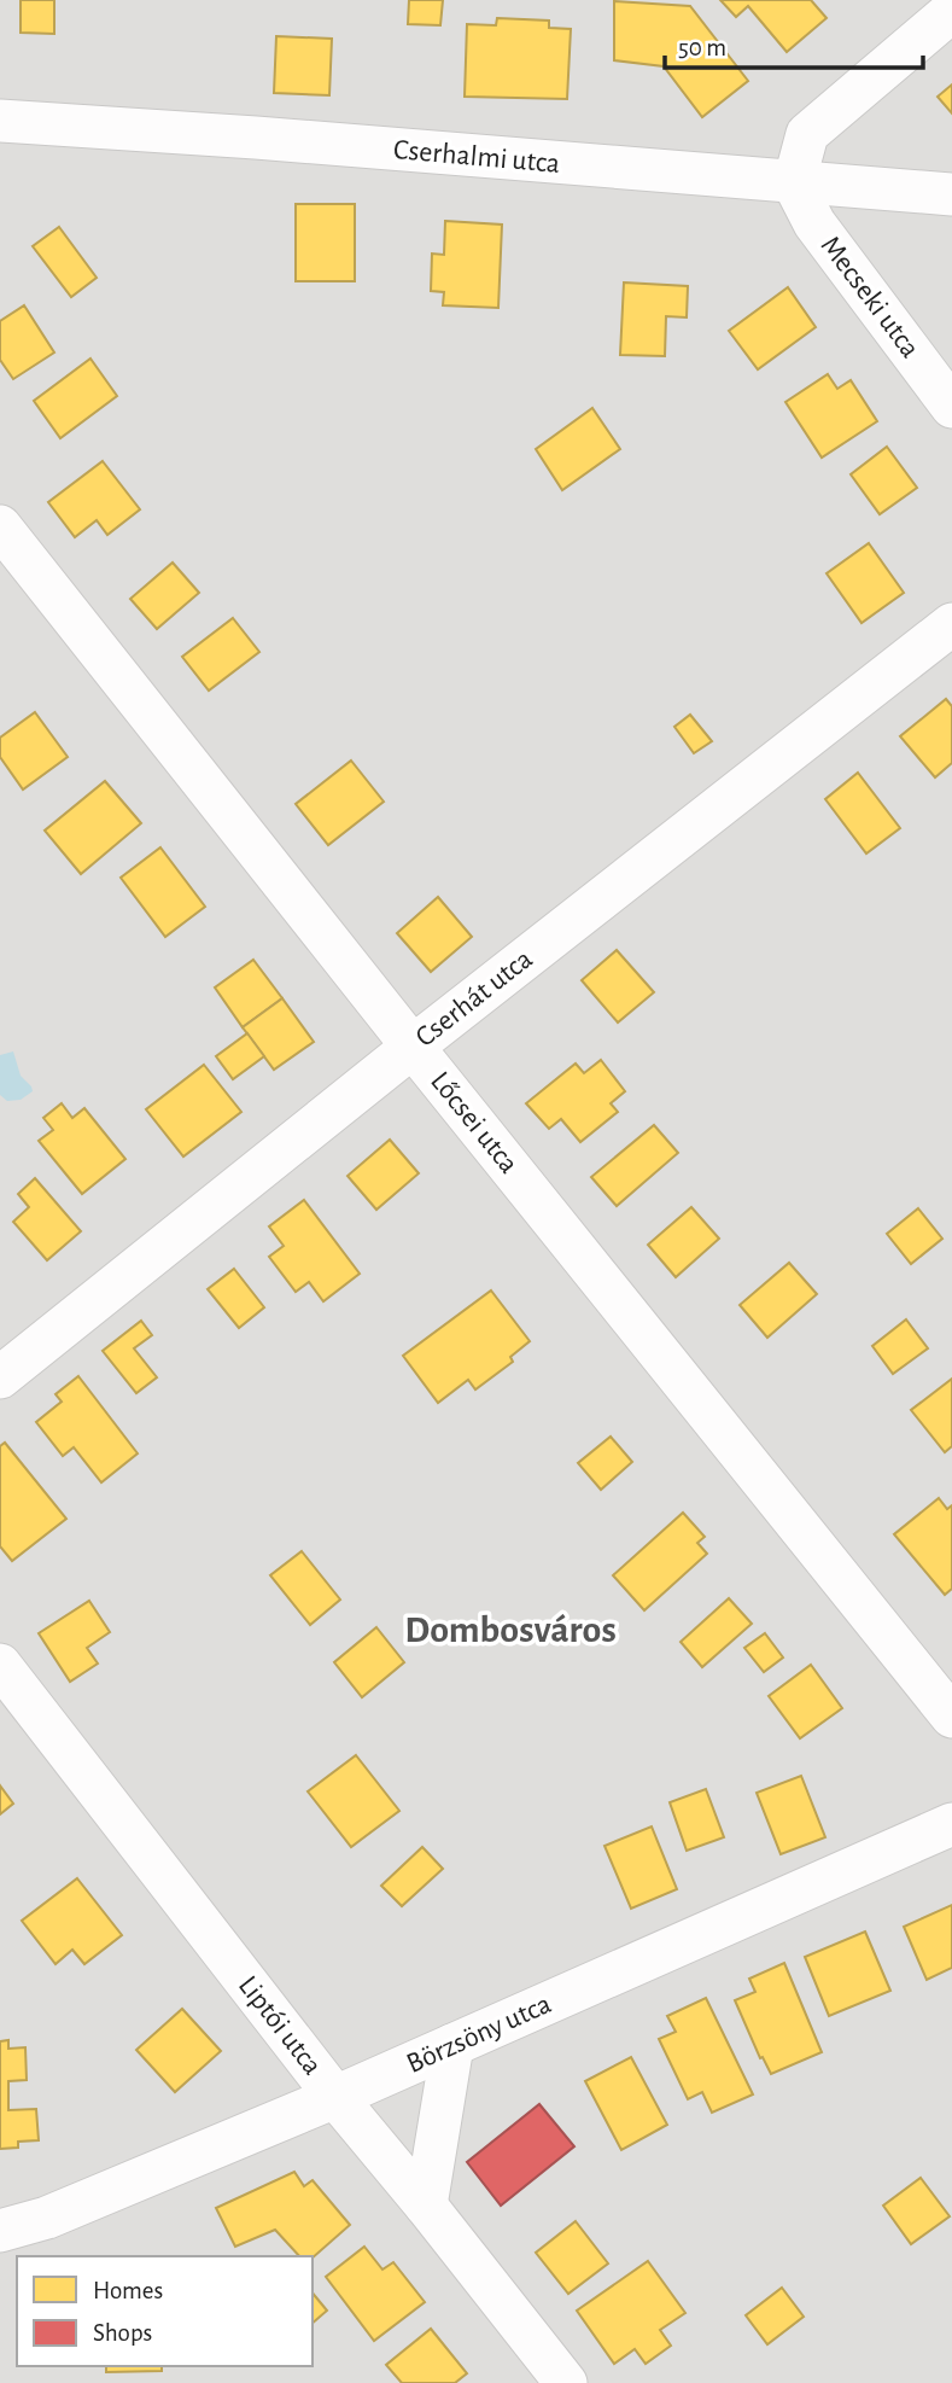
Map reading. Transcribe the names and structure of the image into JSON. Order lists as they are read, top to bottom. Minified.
{"streets":{"street":["Cserhalmi utca","Mecseki utca","Cserhát utca","Lőcsei utca","Liptói utca","Börzsöny utca"]},"crossings":[["Cserhalmi utca","Mecseki utca"],["Cserhát utca","Lőcsei utca"],["Liptói utca","Börzsöny utca"]],"districts":["Dombosváros"],"legend":["Homes","Shops"],"scale_bar":"50 m"}
